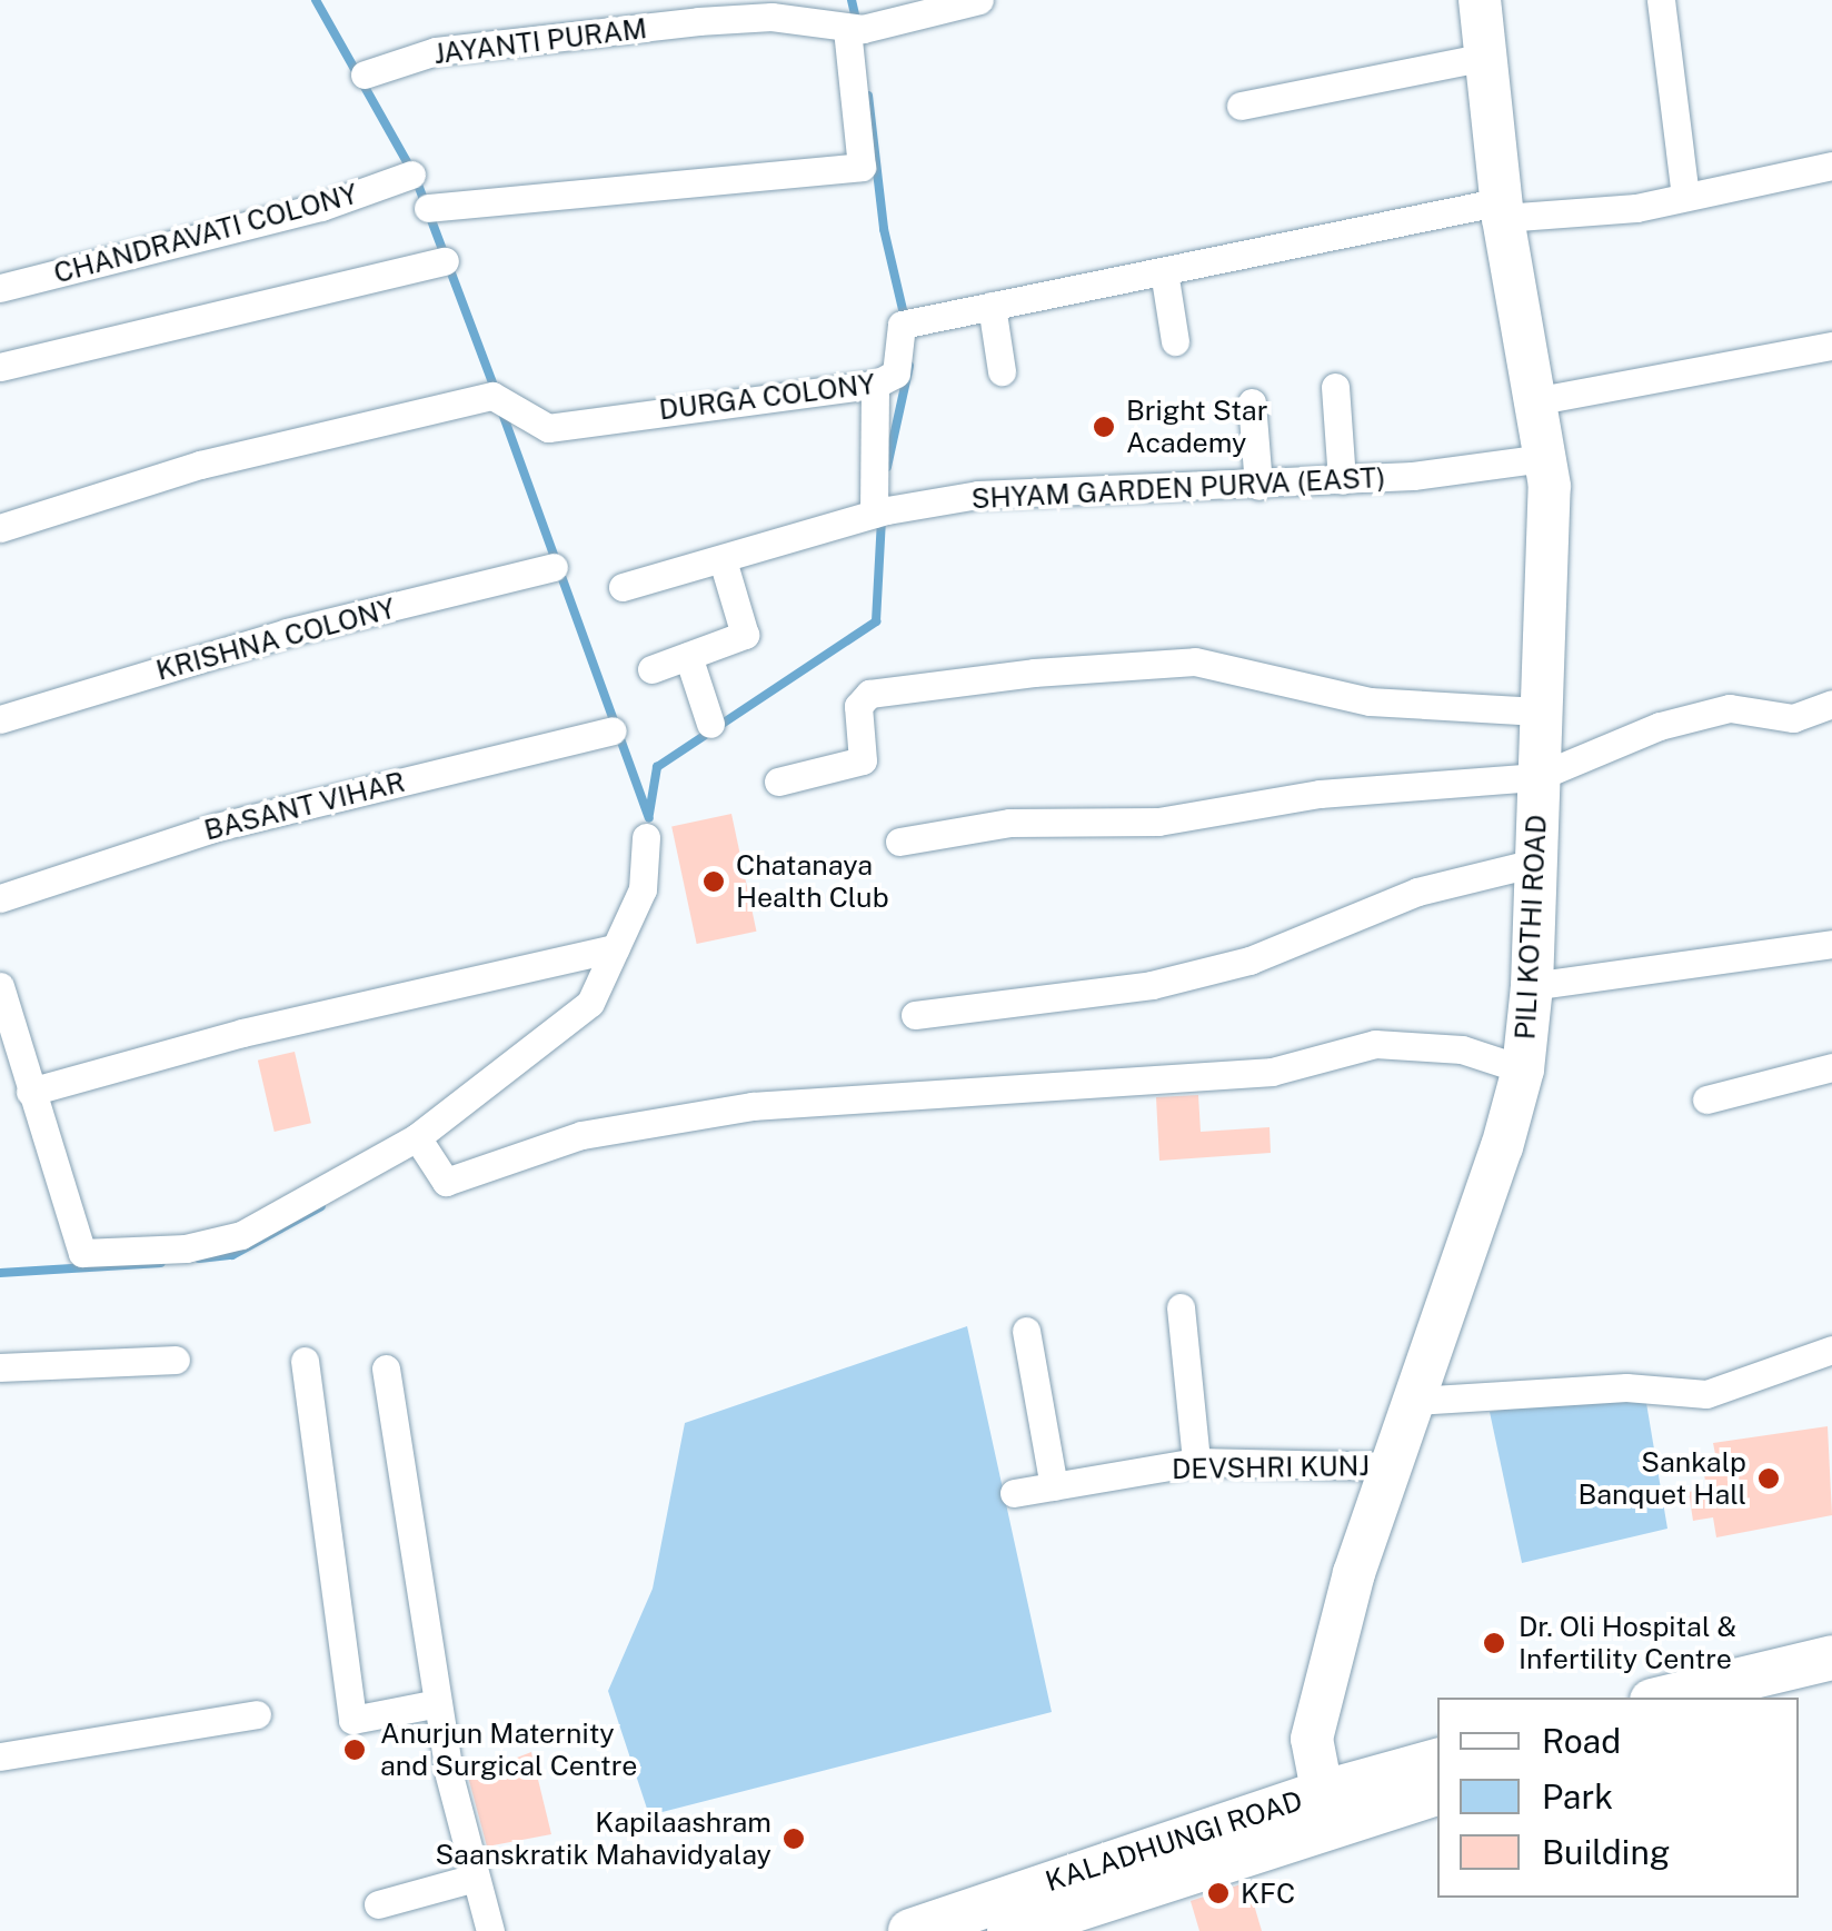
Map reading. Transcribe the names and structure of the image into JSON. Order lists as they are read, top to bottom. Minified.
{"streets":{"main road":["KALADHUNGI ROAD"],"street":["JAYANTI PURAM","CHANDRAVATI COLONY","DURGA COLONY","SHYAM GARDEN PURVA (EAST)","KRISHNA COLONY","BASANT VIHAR","PILI KOTHI ROAD","DEVSHRI KUNJ"]},"crossings":[["DURGA COLONY","PILI KOTHI ROAD"],["SHYAM GARDEN PURVA (EAST)","PILI KOTHI ROAD"],["PILI KOTHI ROAD","DEVSHRI KUNJ"],["PILI KOTHI ROAD","KALADHUNGI ROAD"]],"places":["Bright Star Academy","Chatanaya Health Club","Sankalp Banquet Hall","Dr. Oli Hospital & Infertility Centre","Anurjun Maternity and Surgical Centre","Kapilaashram Saanskratik Mahavidyalay","KFC"],"legend":["Road","Park","Building"]}
